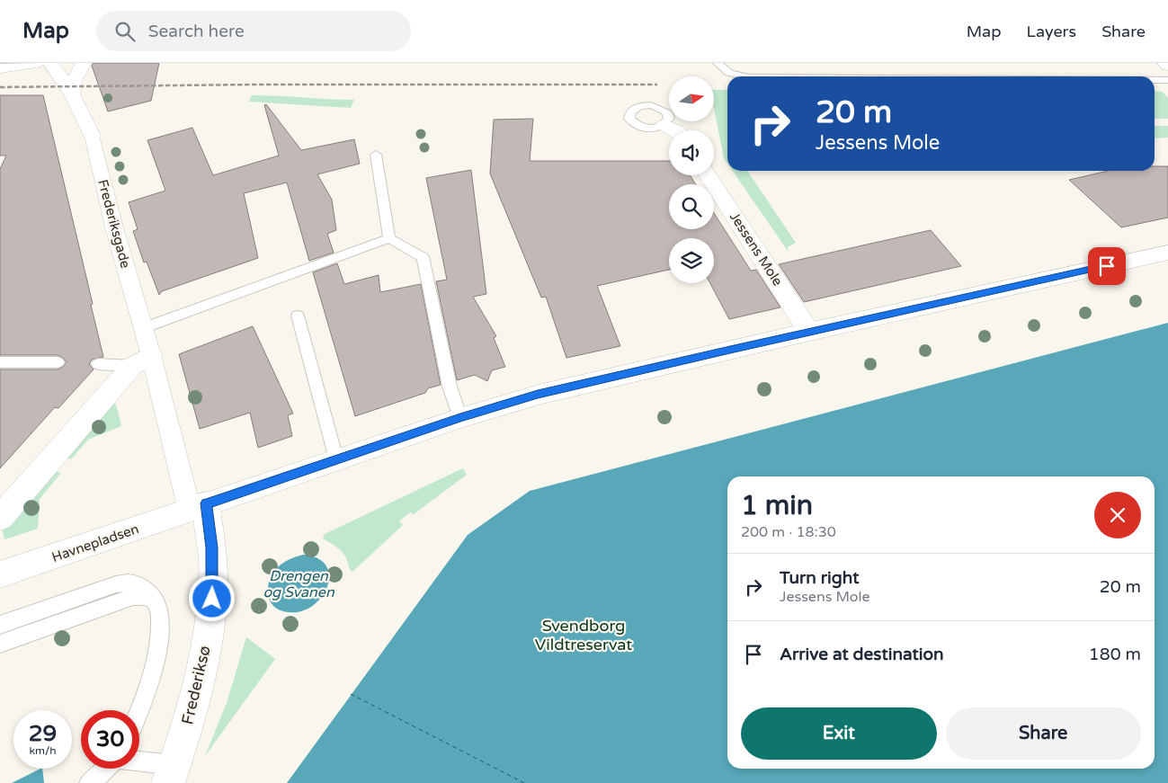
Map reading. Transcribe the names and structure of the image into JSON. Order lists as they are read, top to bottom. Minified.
{"streets":{"street":["Frederiksgade","Jessens Mole","Havnepladsen","Frederiksø"]},"crossings":[["Frederiksgade","Havnepladsen"],["Frederiksgade","Frederiksø"],["Havnepladsen","Frederiksø"]],"water":["Drengen og Svanen"],"parks":["Svendborg Vildtreservat"],"north":"right","page":{"header":"Map","search":"Search here","nav":["Map","Layers","Share"],"turn":["20 m","Jessens Mole"],"heading":["1 min","200 m · 18:30"],"list":[{"name":"Turn right","note":"Jessens Mole","value":"20 m"},{"name":"Arrive at destination","value":"180 m"}],"buttons":["Exit","Share"],"speed":"29 km/h","limit":"30"}}
